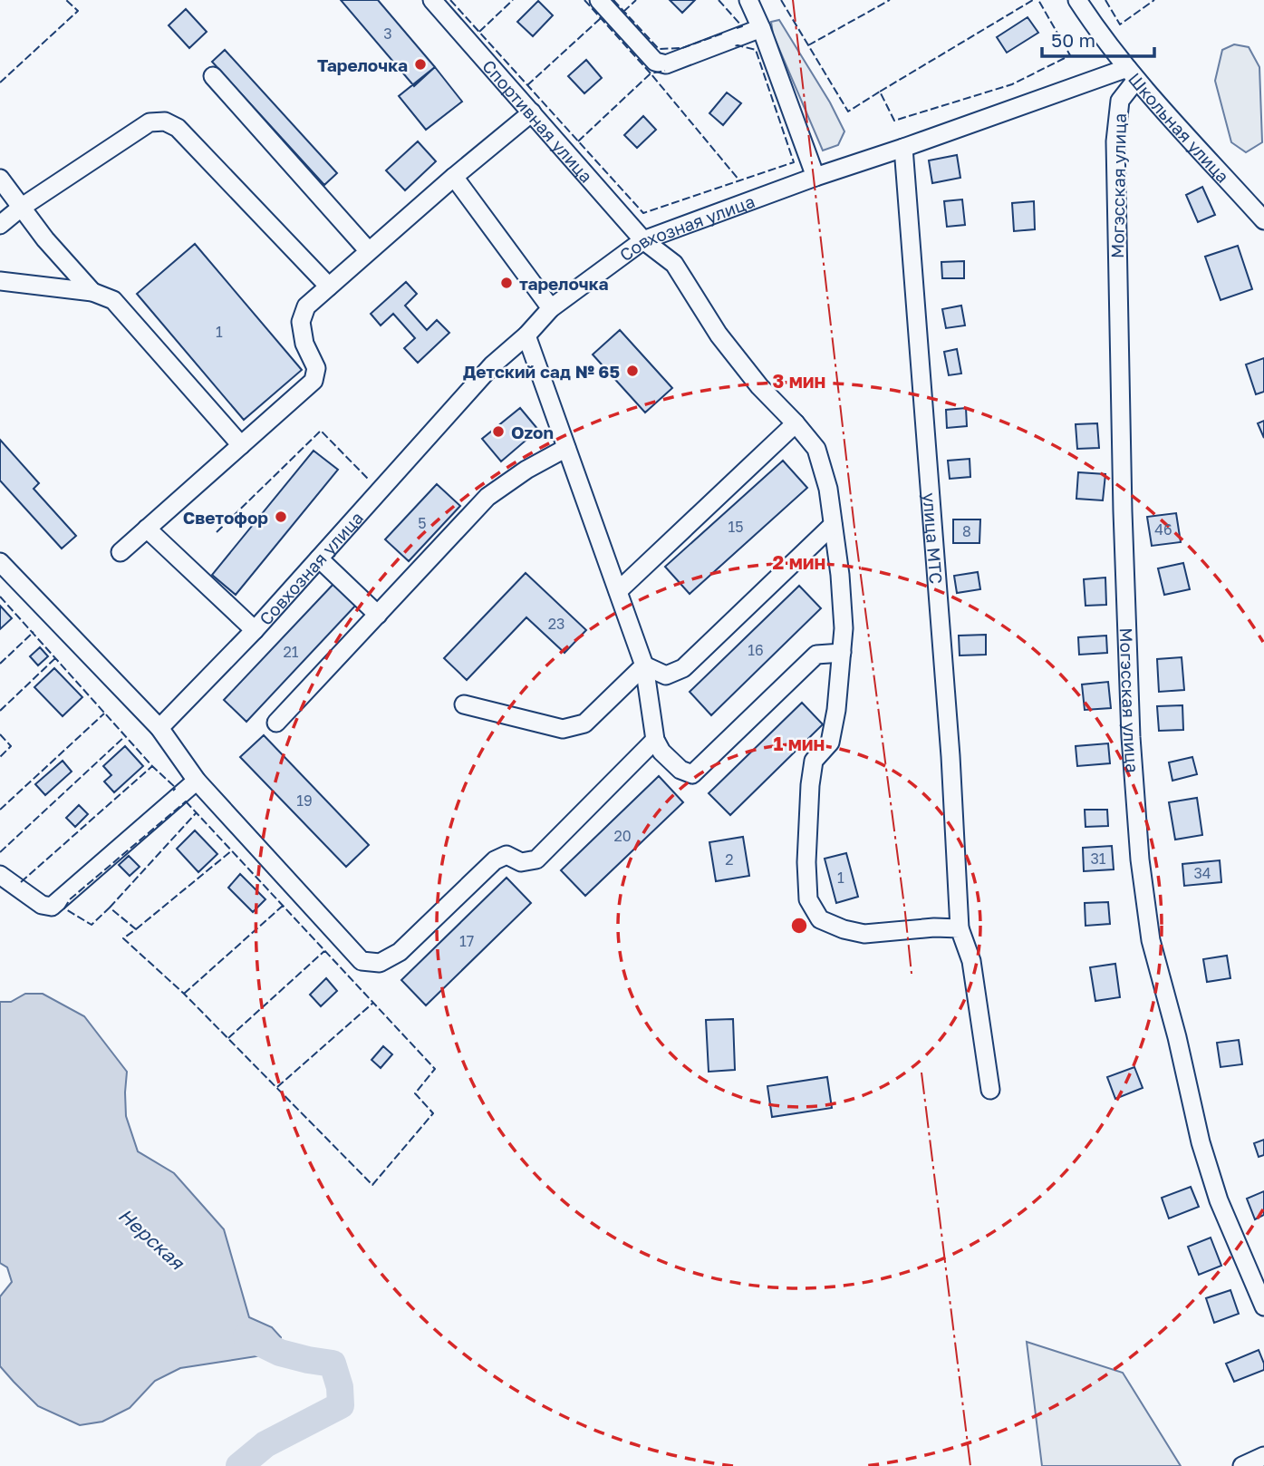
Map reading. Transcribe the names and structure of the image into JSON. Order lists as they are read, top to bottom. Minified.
{"streets":{"street":["Спортивная улица","Школьная улица","Могэсская улица","Совхозная улица","улица МТС"]},"crossings":[["Спортивная улица","Совхозная улица"],["Спортивная улица","улица МТС"],["Школьная улица","Могэсская улица"],["Школьная улица","Совхозная улица"],["Могэсская улица","Совхозная улица"],["Совхозная улица","улица МТС"]],"water":["Нерская"],"places":["Тарелочка","тарелочка","Детский сад № 65","Ozon","Светофор"],"house_numbers":["3","1","5","15","46","8","23","16","21","19","20","31","2","34","1","17"],"scale_bar":"50 m","rings":["3 мин","2 мин","1 мин"]}
